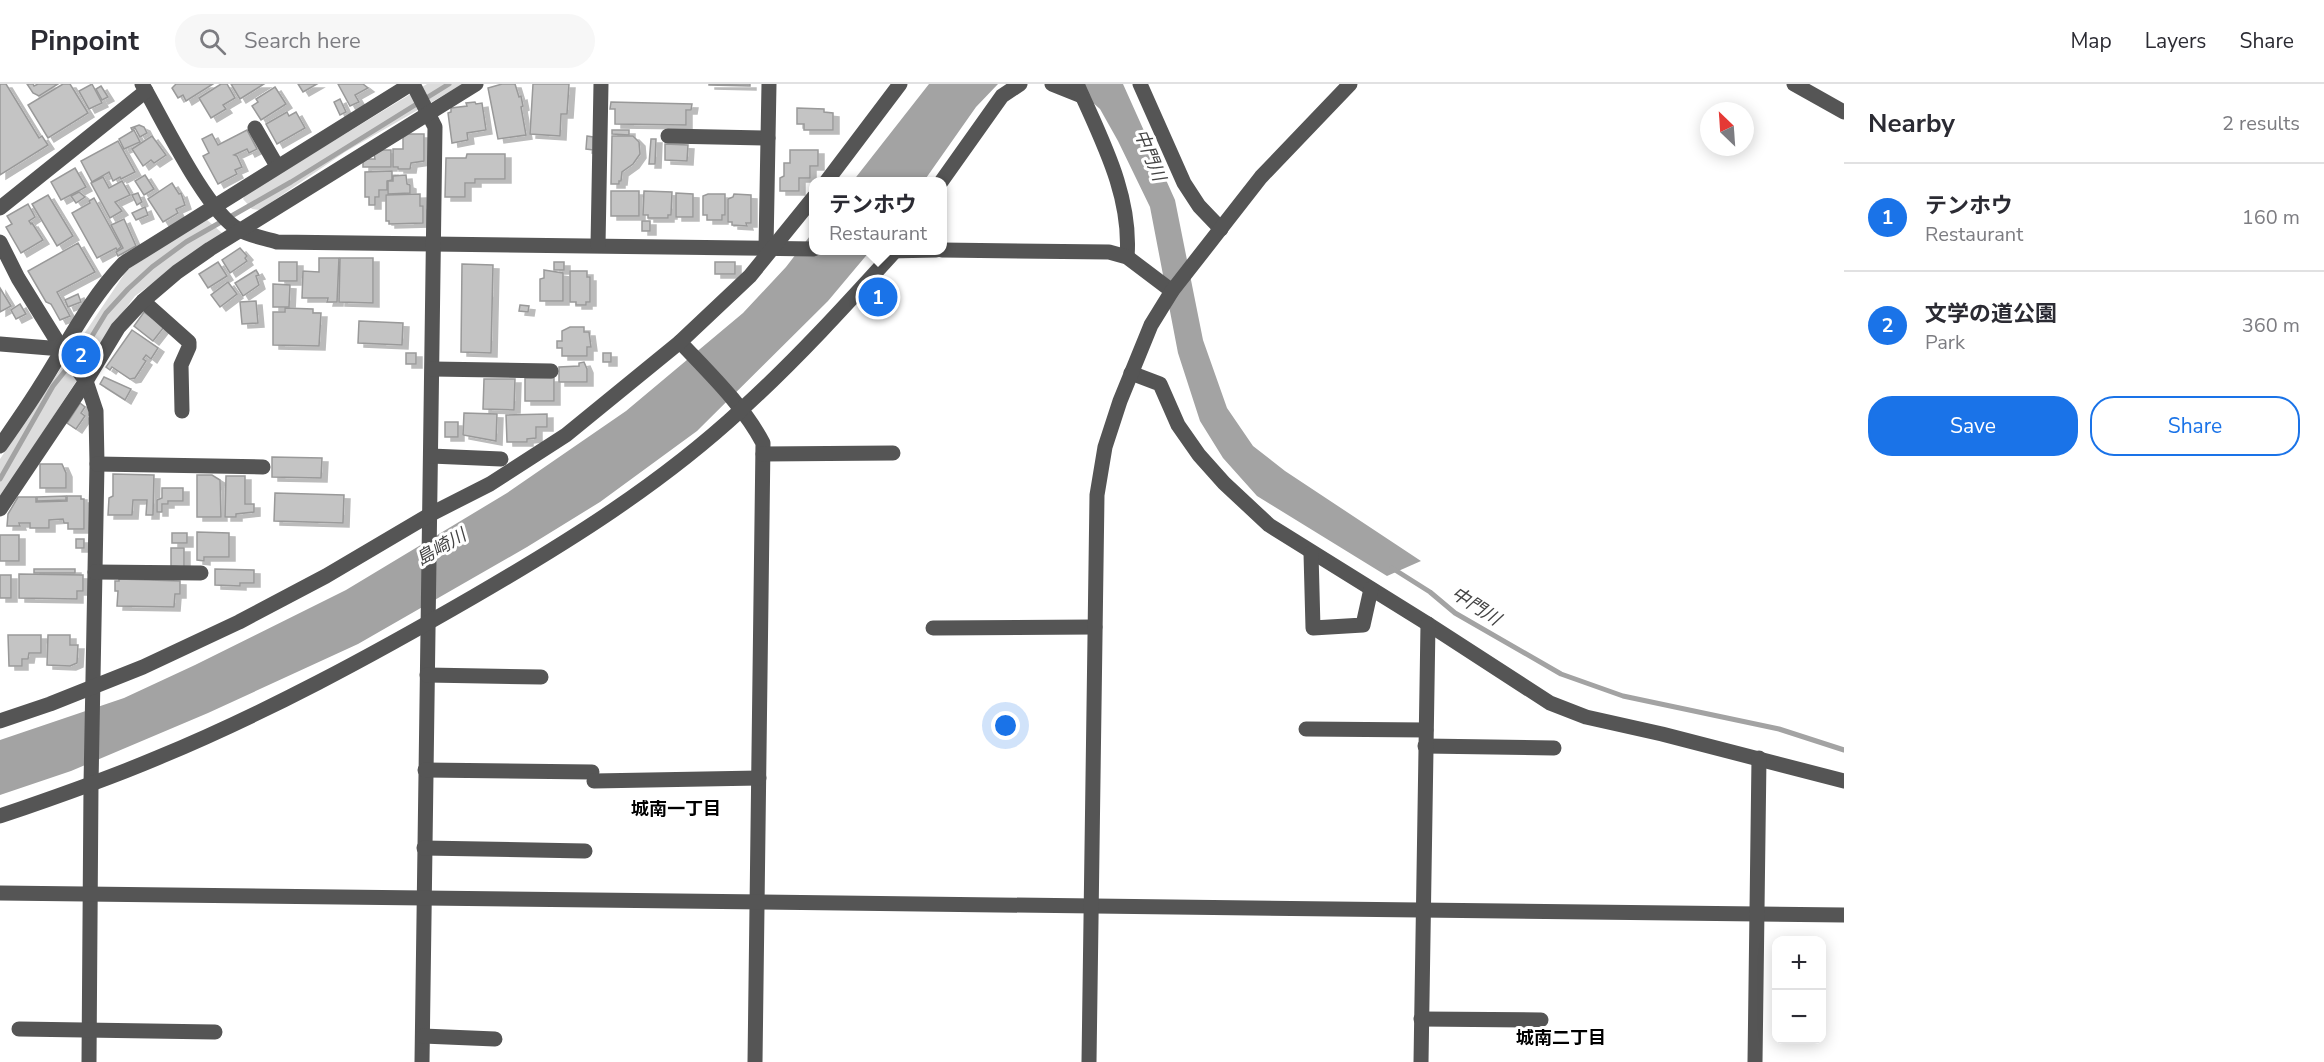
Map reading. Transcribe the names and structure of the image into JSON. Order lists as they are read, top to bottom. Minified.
{"districts":["城南一丁目","城南二丁目"],"water":["中門川","島崎川"],"north":"top left","page":{"header":"Pinpoint","search":"Search here","nav":["Map","Layers","Share"],"heading":["Nearby","2 results"],"list":[{"mark":"1","name":"テンホウ","note":"Restaurant","value":"160 m"},{"mark":"2","name":"文学の道公園","note":"Park","value":"360 m"}],"popup":["テンホウ","Restaurant"],"pins":["1","2"],"buttons":["Save","Share"],"map_buttons":["+","−"]}}
